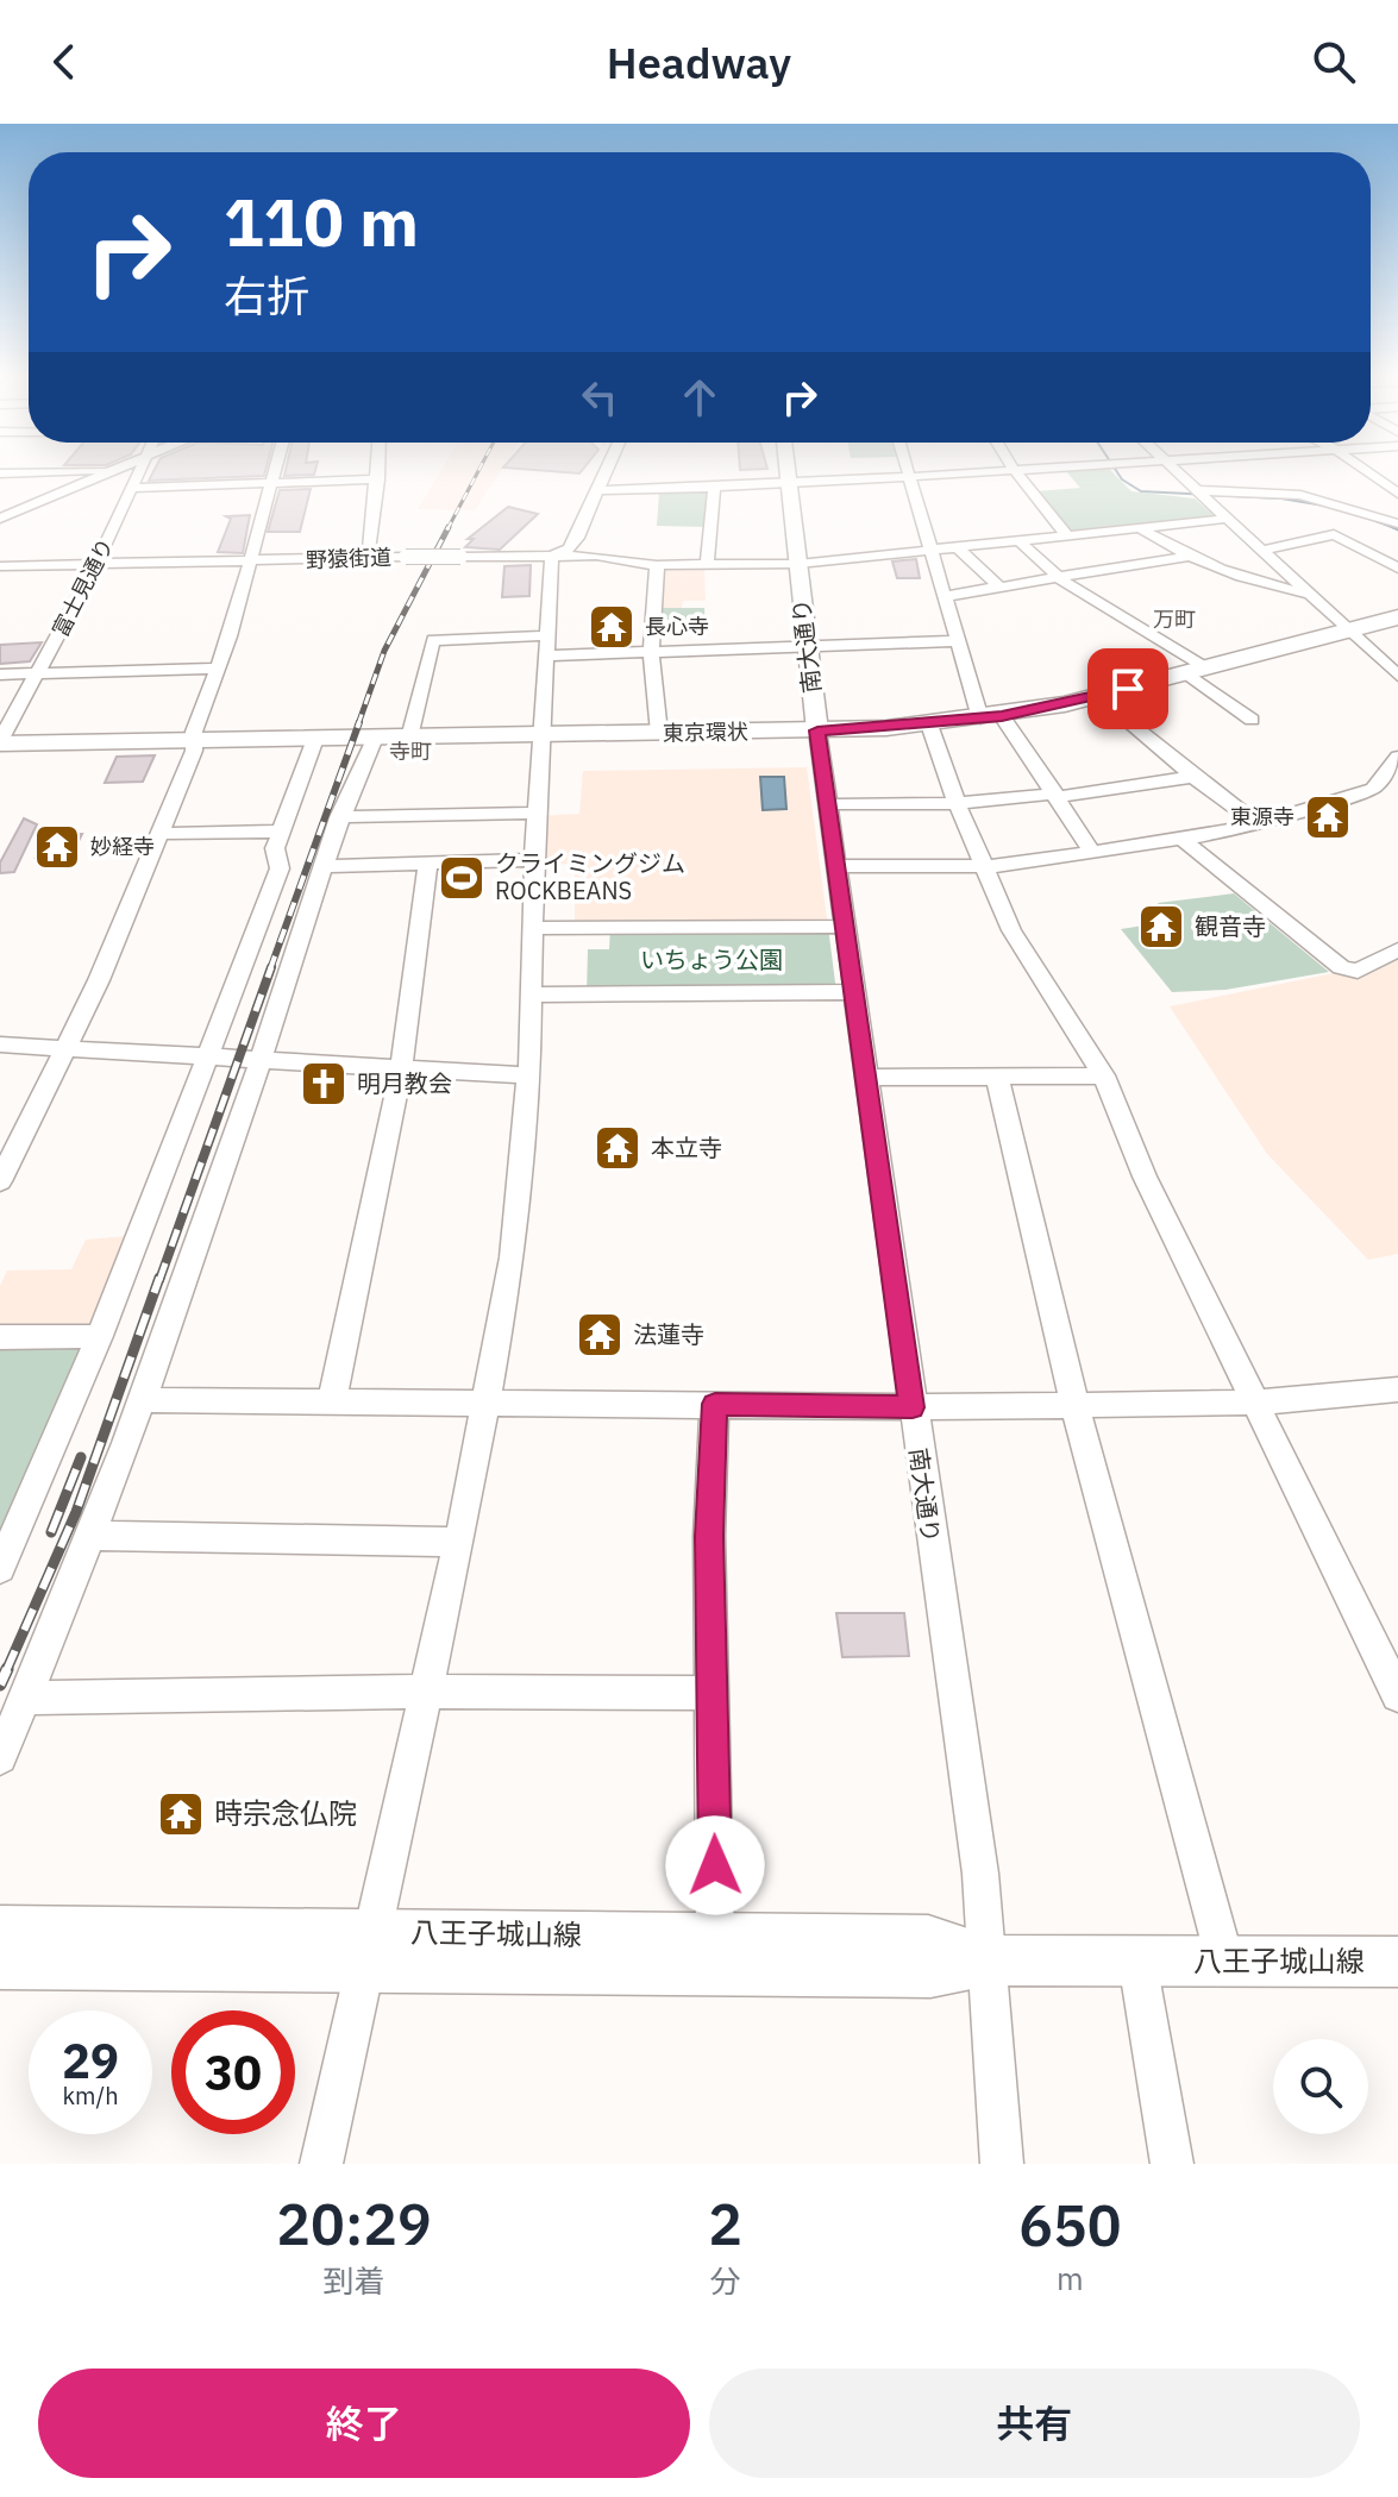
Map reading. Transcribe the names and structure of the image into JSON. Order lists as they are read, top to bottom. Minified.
{"streets":{"highway":["東京環状"],"main road":["南大通り","八王子城山線"],"street":["野猿街道","富士見通り"]},"crossings":[["野猿街道","富士見通り"],["富士見通り","東京環状"],["南大通り","東京環状"],["南大通り","八王子城山線"]],"districts":["万町","寺町"],"parks":["いちょう公園"],"places":{"temple":["長心寺","東源寺","妙経寺","観音寺","本立寺","法蓮寺","時宗念仏院"],"sports":["クライミングジム ROCKBEANS"],"church":["明月教会"]},"page":{"header":"Headway","turn":["110 m","右折"],"speed":"29 km/h","limit":"30","eta":["20:29","到着","2","分","650","m"],"buttons":["終了","共有"]}}
